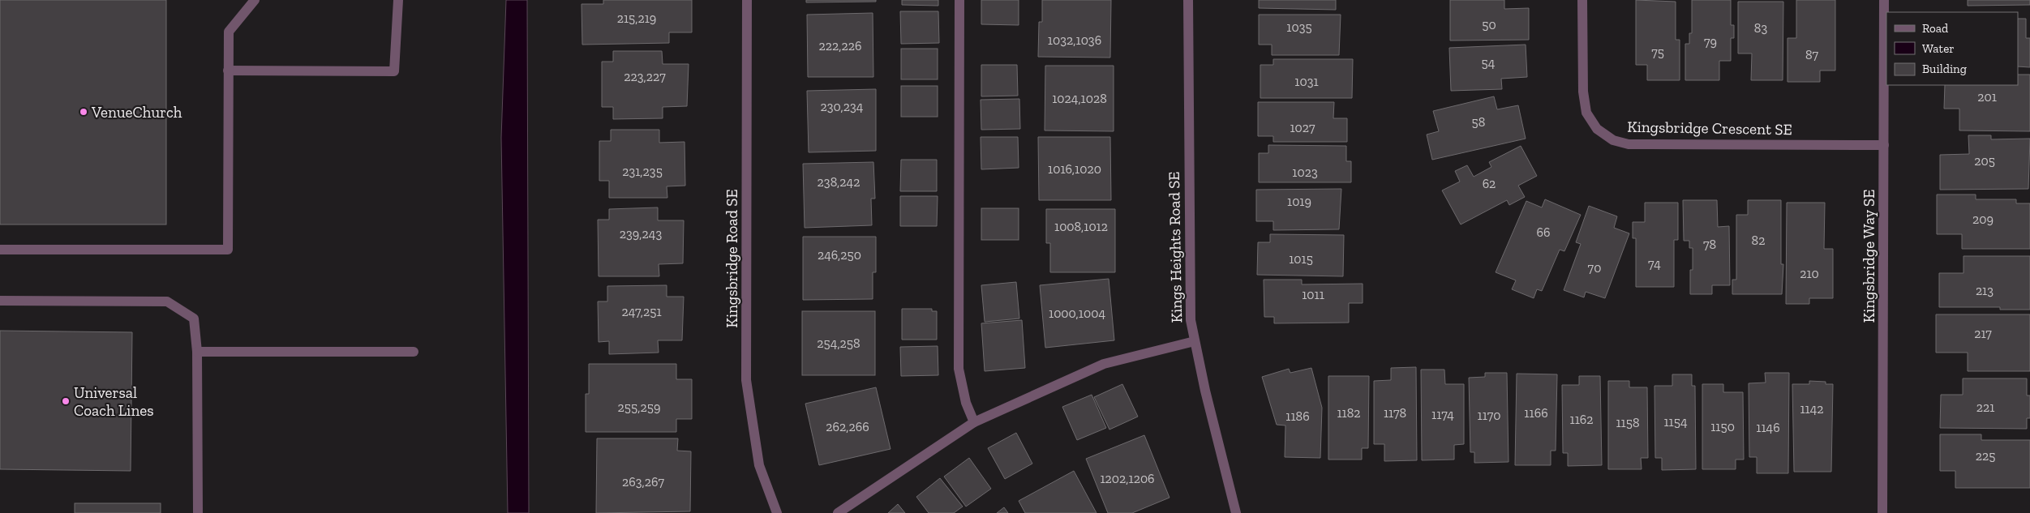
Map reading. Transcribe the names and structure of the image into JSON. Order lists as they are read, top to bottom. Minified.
{"streets":{"street":["Kingsbridge Crescent SE","Kings Heights Road SE","Kingsbridge Way SE","Kingsbridge Road SE"]},"crossings":[["Kingsbridge Crescent SE","Kingsbridge Way SE"]],"places":["VenueChurch","Universal Coach Lines"],"house_numbers":["215,219","50","1035","83","1032,1036","79","222,226","75","87","54","223,227","1031","201","1024,1028","230,234","58","1027","205","1016,1020","231,235","1023","238,242","62","1019","209","1008,1012","66","239,243","82","78","246,250","1015","74","70","210","213","1011","247,251","1000,1004","217","254,258","255,259","221","1142","1182","1178","1166","1174","1170","1186","1162","1154","1158","262,266","1150","1146","225","1202,1206","263,267"],"legend":["Road","Water","Building"]}
